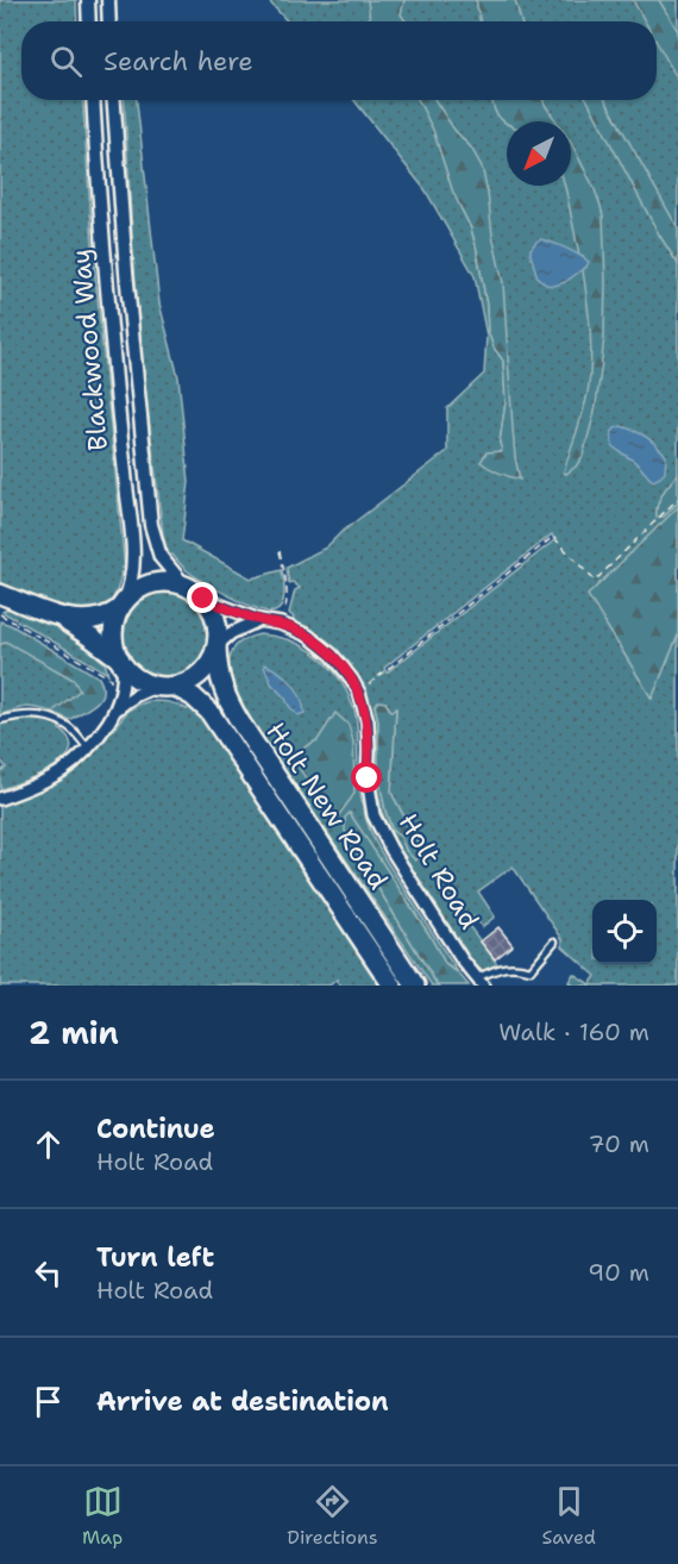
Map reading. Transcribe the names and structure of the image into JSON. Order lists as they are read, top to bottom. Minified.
{"streets":{"highway":["Holt New Road"],"street":["Blackwood Way","Holt Road"]},"crossings":[["Blackwood Way","Holt New Road"],["Blackwood Way","Holt Road"],["Holt New Road","Holt Road"]],"north":"bottom left","page":{"search":"Search here","heading":["2 min","Walk · 160 m"],"list":[["Continue","Holt Road","70 m"],["Turn left","Holt Road","90 m"],"Arrive at destination"],"nav":["Map","Directions","Saved"]}}
